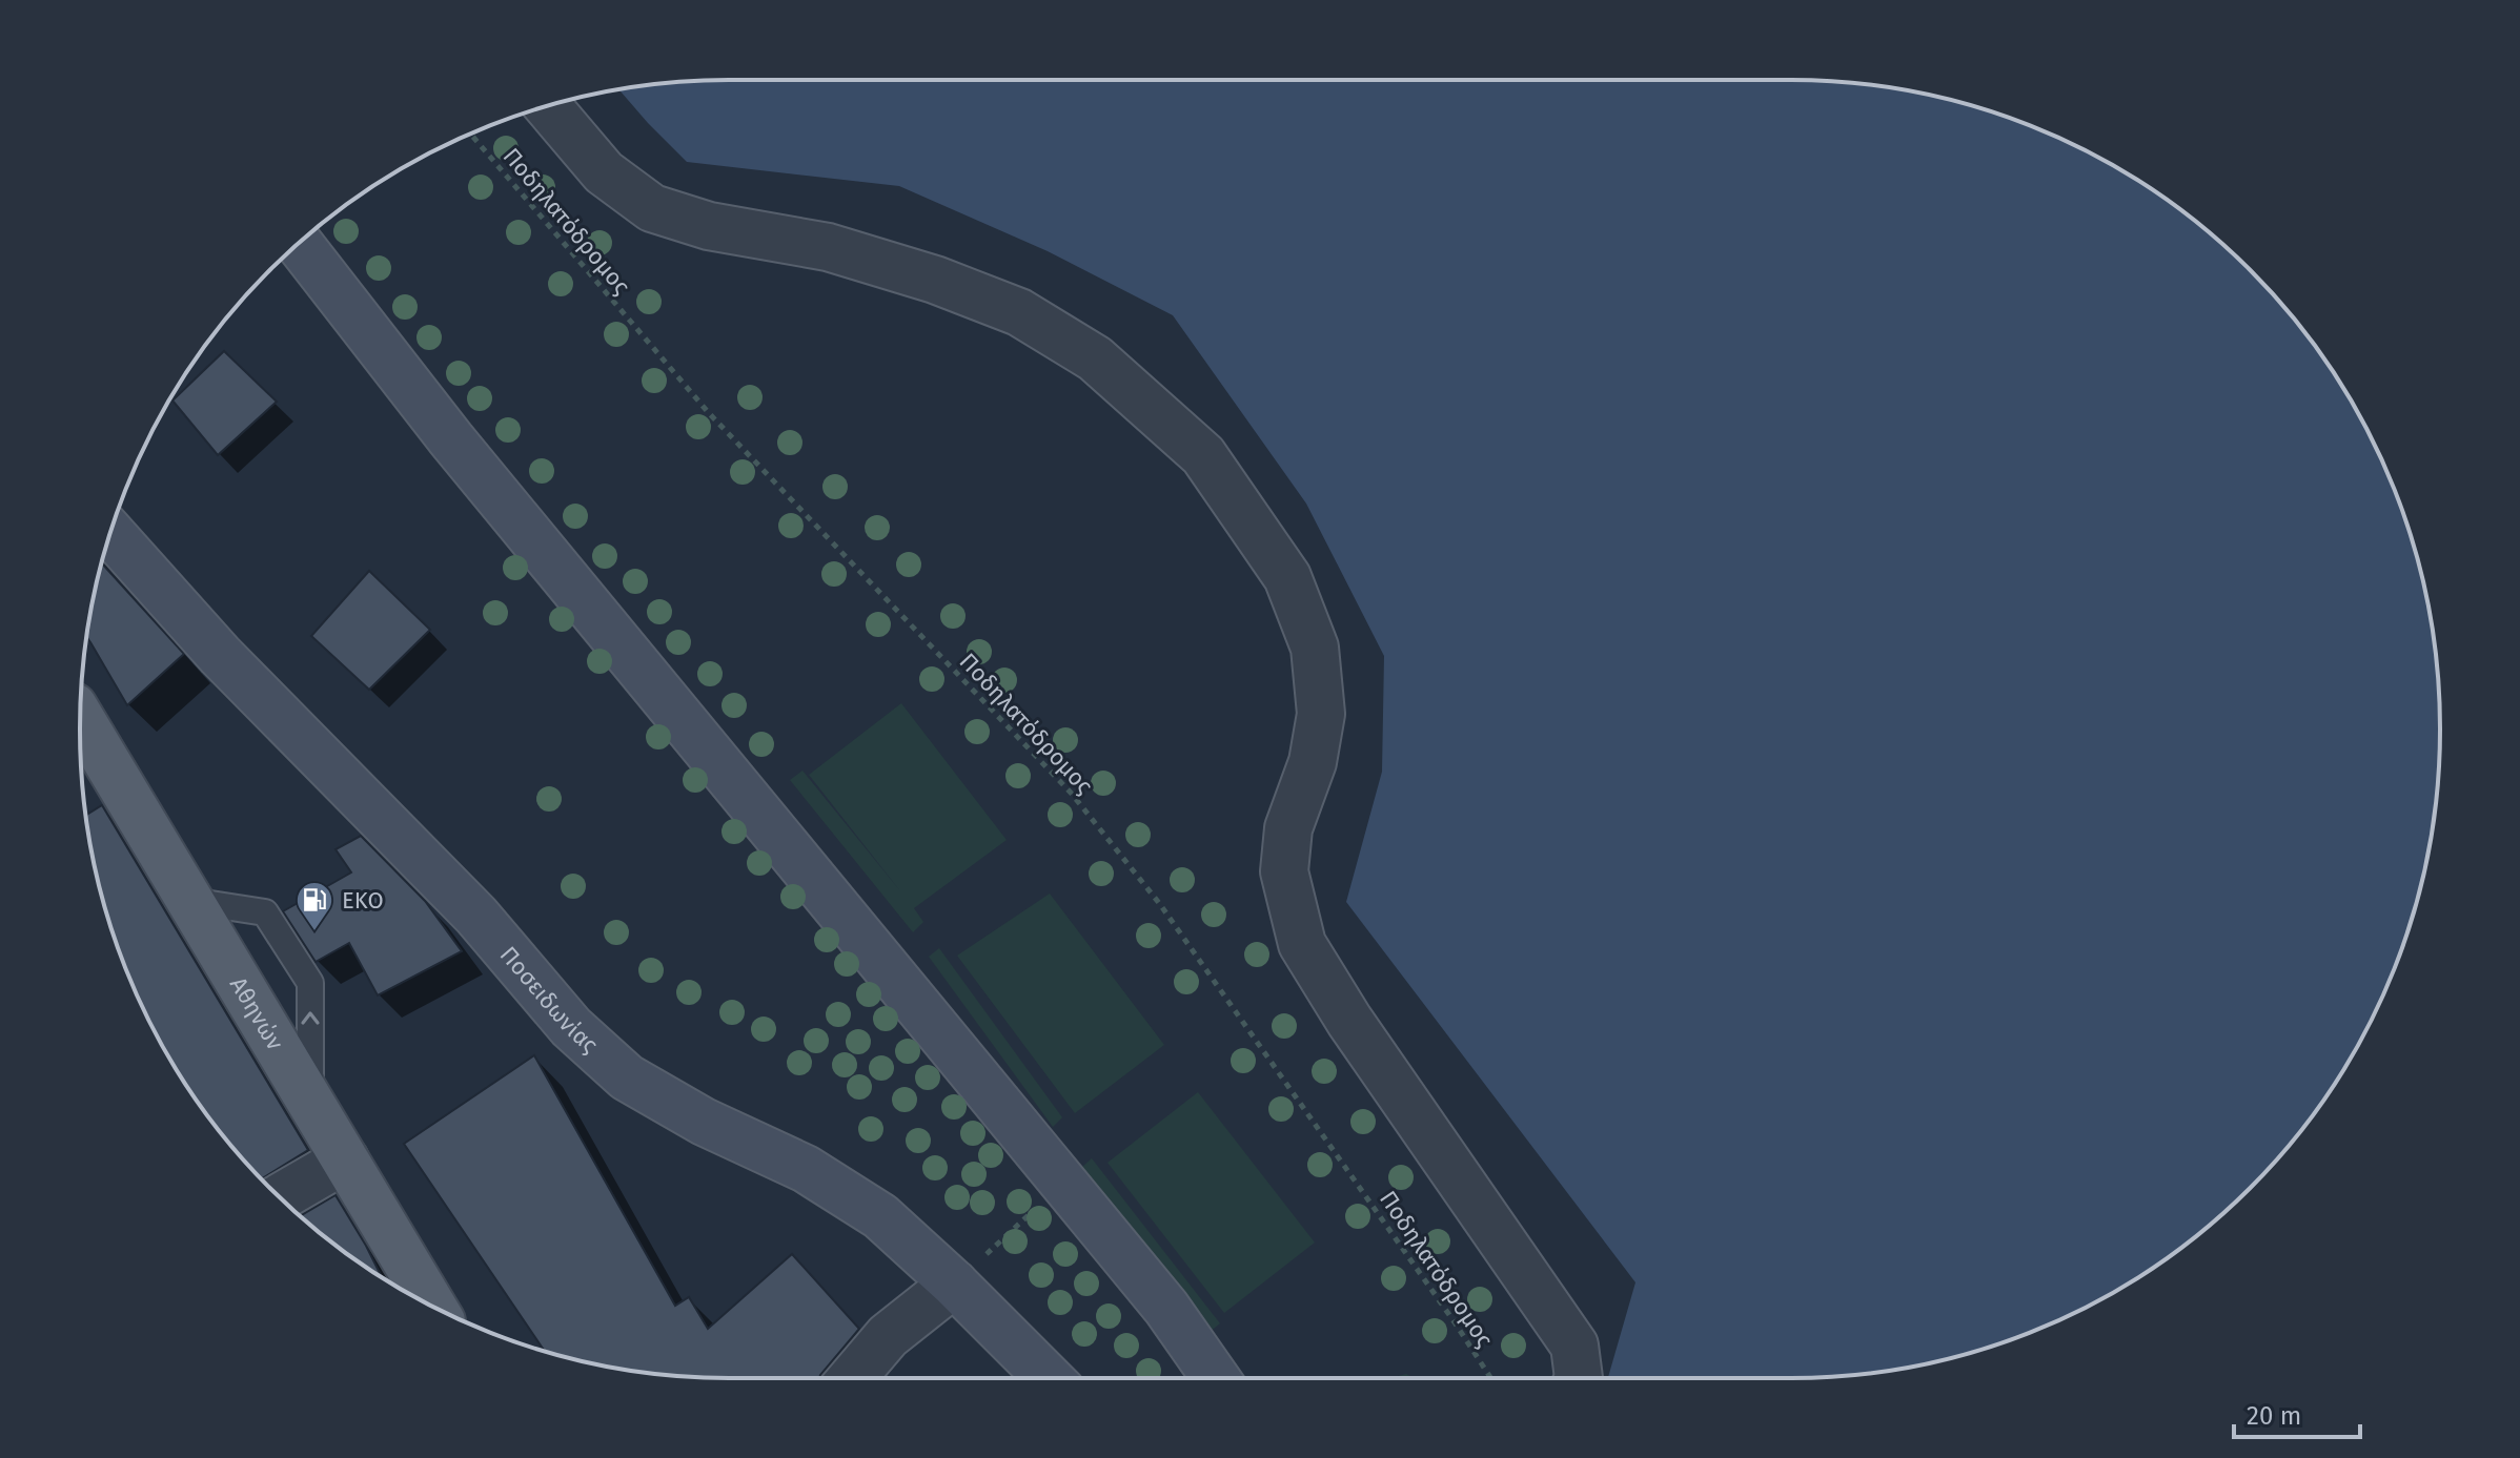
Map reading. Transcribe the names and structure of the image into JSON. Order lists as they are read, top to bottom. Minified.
{"streets":{"main road":["Αθηνών"],"street":["Ποσειδωνίας"],"path":["Ποδηλατόδρομος"]},"places":{"fuel station":["EKO"]},"scale_bar":"20 m"}
